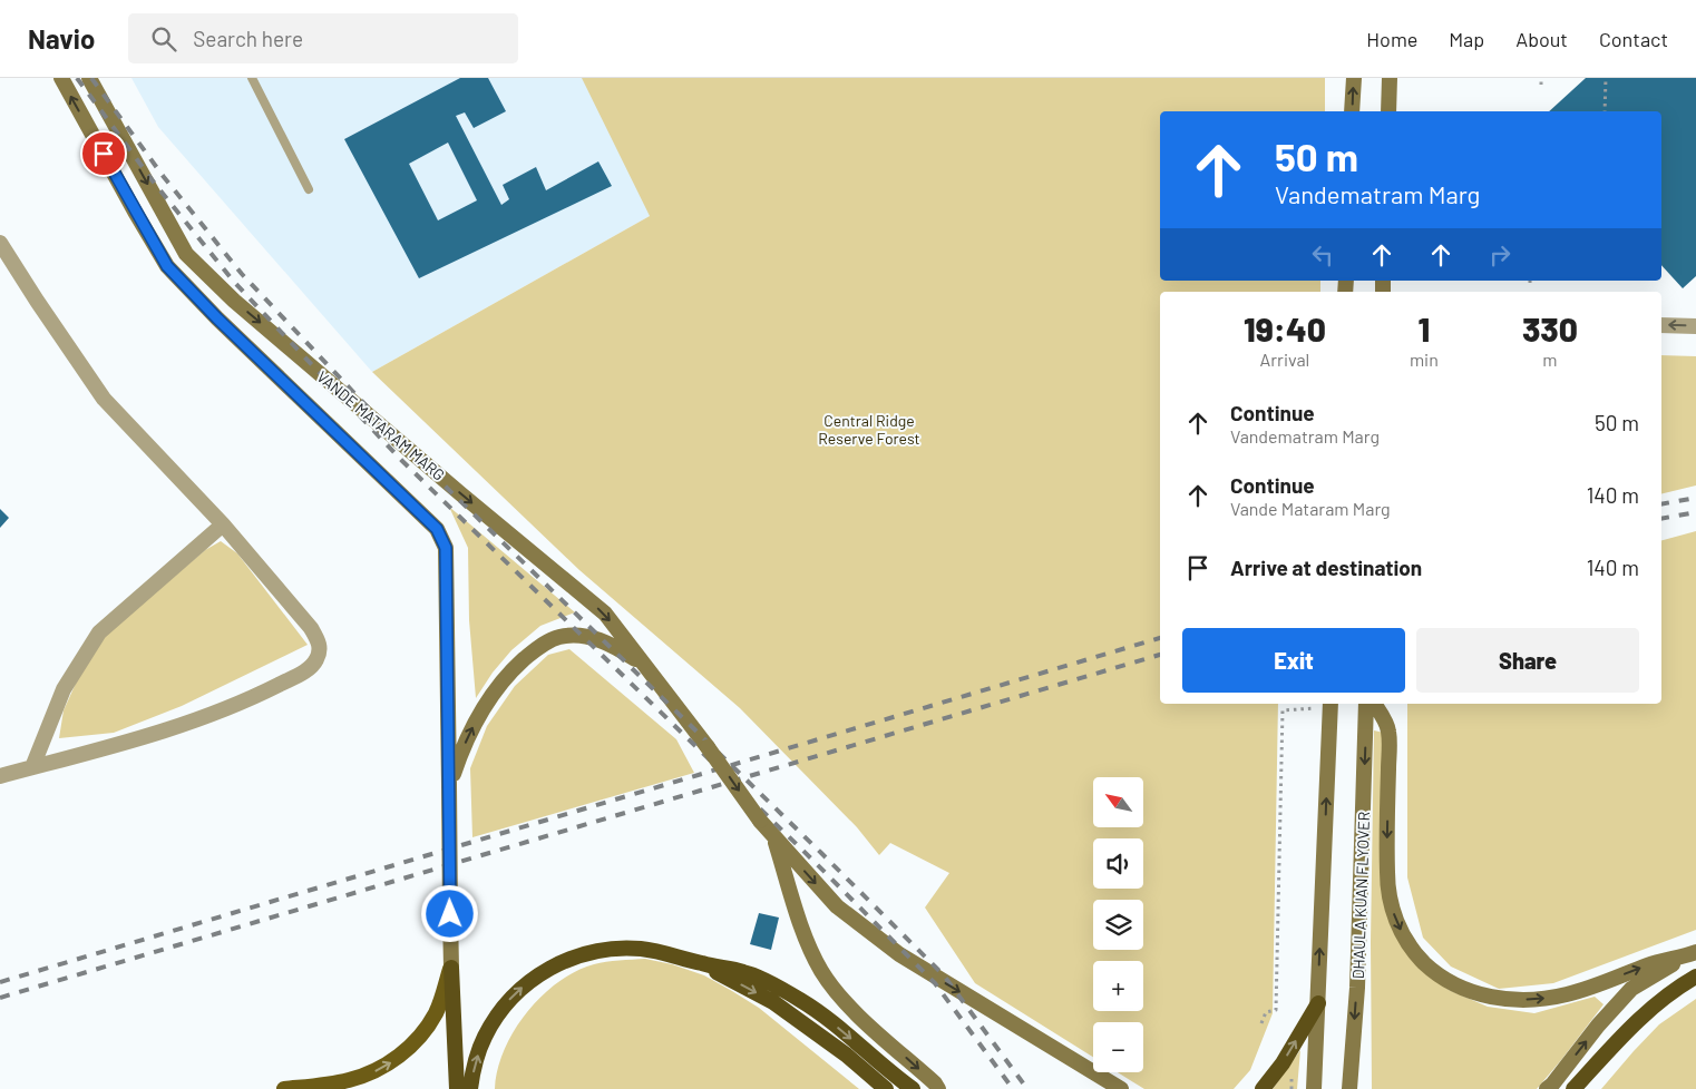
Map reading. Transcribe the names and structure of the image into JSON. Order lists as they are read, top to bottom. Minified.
{"streets":{"main road":["VANDE MATARAM MARG","DHAULA KUAN FLYOVER"]},"parks":["Central Ridge Reserve Forest"],"north":"top left","page":{"header":"Navio","search":"Search here","nav":["Home","Map","About","Contact"],"turn":["50 m","Vandematram Marg"],"eta":["19:40","Arrival","1","min","330","m"],"list":[{"name":"Continue","note":"Vandematram Marg","value":"50 m"},{"name":"Continue","note":"Vande Mataram Marg","value":"140 m"},{"name":"Arrive at destination","value":"140 m"}],"buttons":["Exit","Share"],"map_buttons":["+","−"]}}
